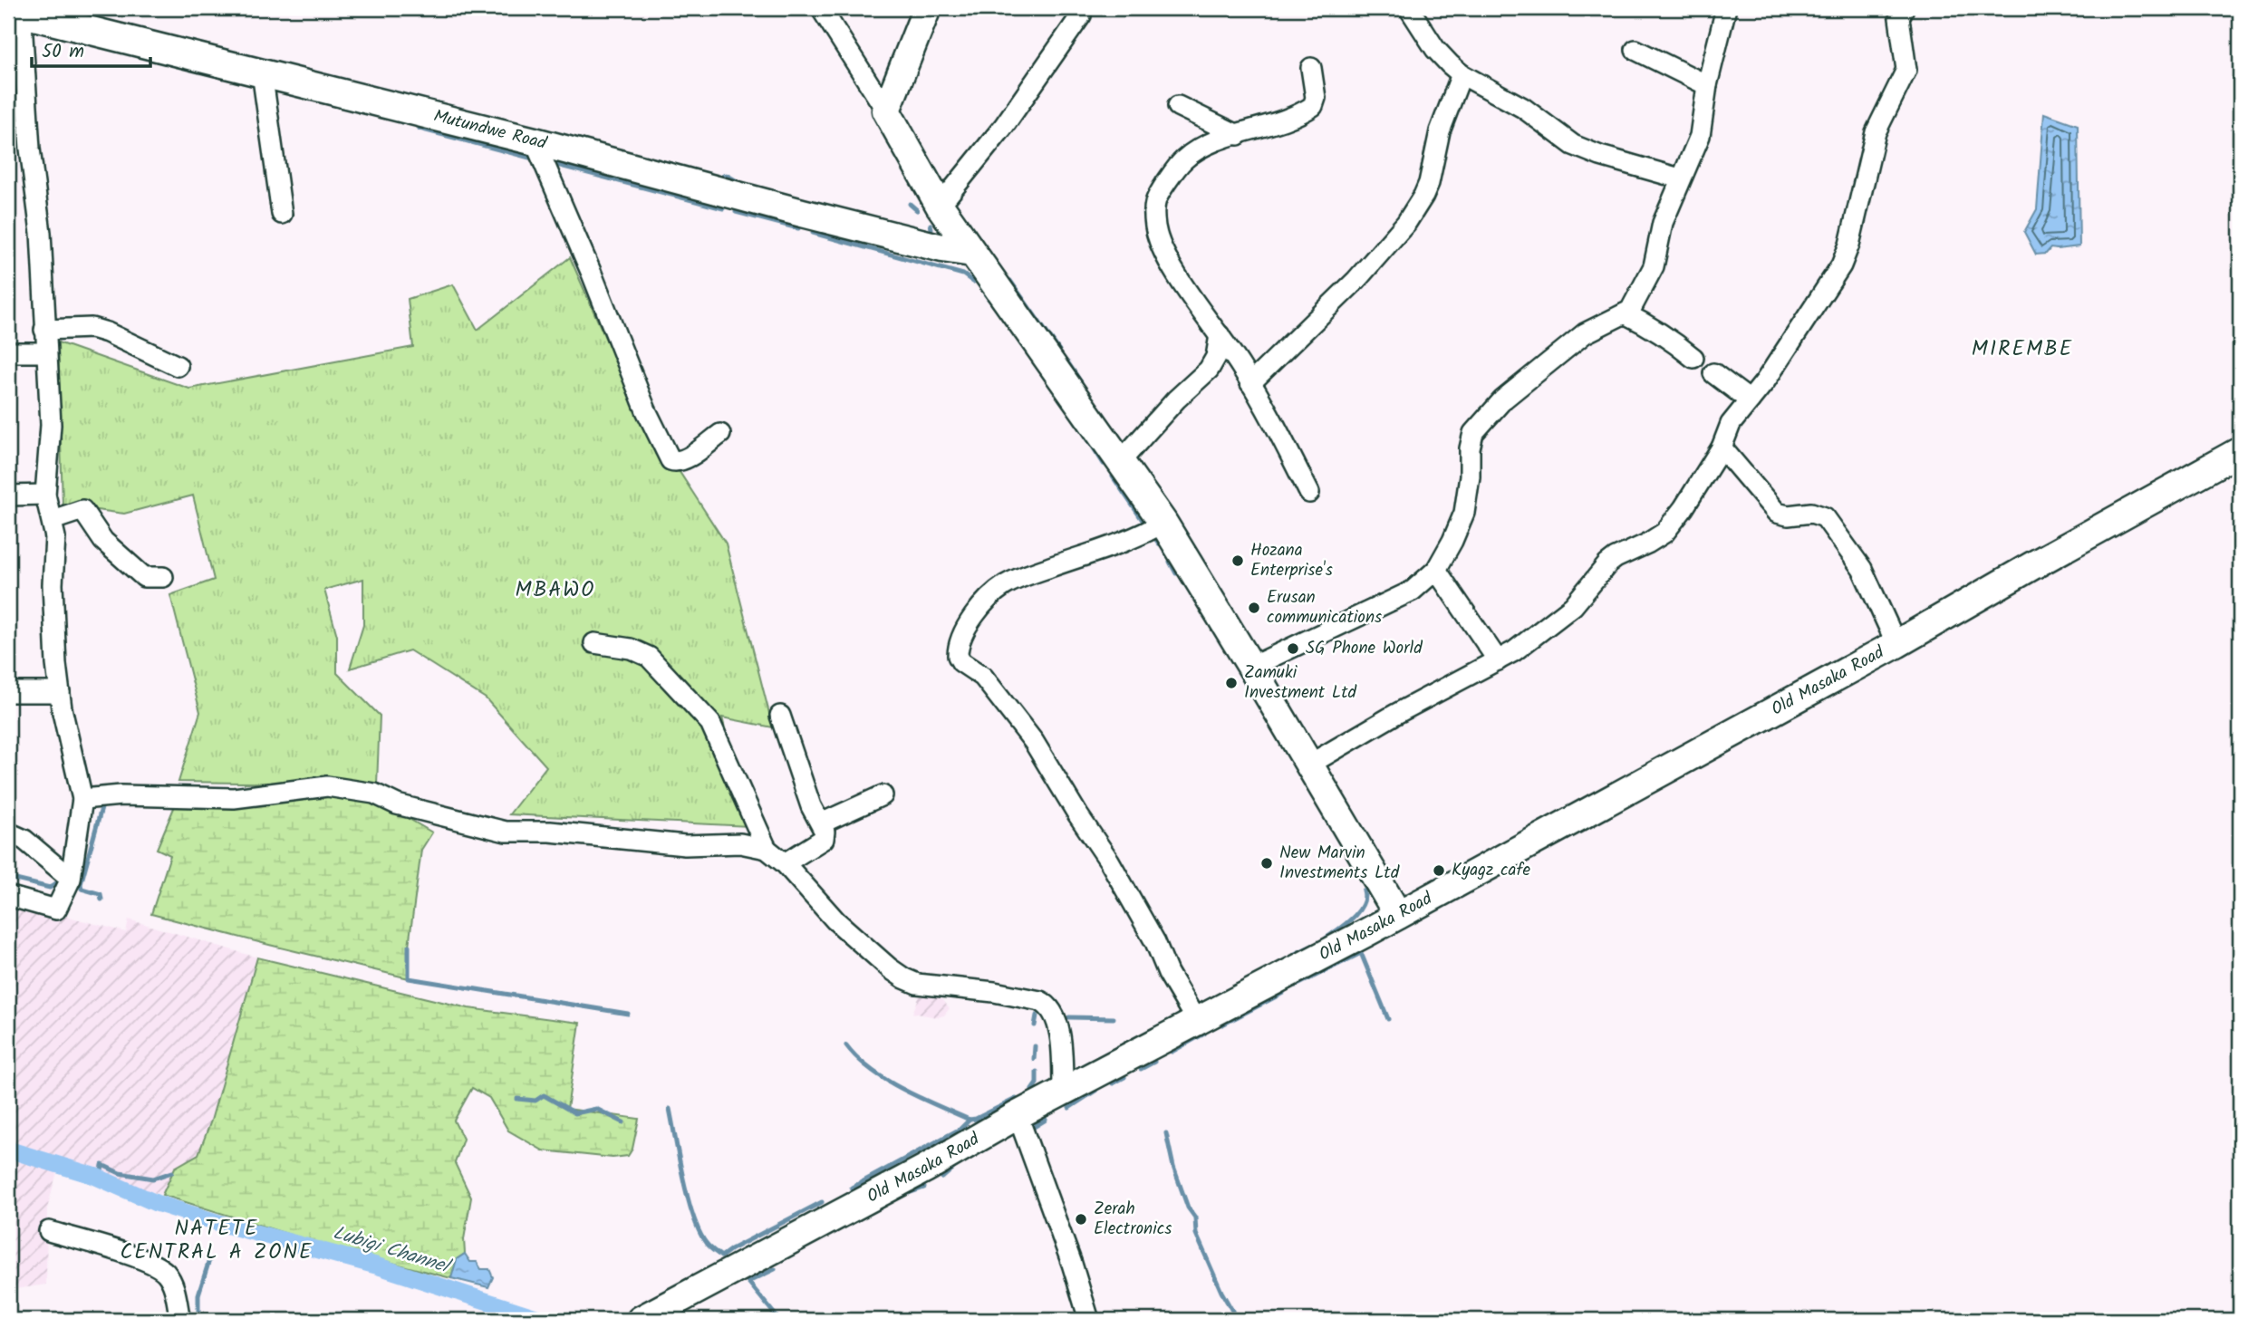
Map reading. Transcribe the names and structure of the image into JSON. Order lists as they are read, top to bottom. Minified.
{"streets":{"main road":["Mutundwe Road","Old Masaka Road"]},"districts":["MIREMBE","MBAWO","NATETE CENTRAL A ZONE"],"water":["Lubigi Channel"],"places":["Hozana Enterprise's","Erusan communications","SG Phone World","Zamuki Investment Ltd","New Marvin Investments Ltd","Kyagz cafe","Zerah Electronics"],"scale_bar":"50 m"}
